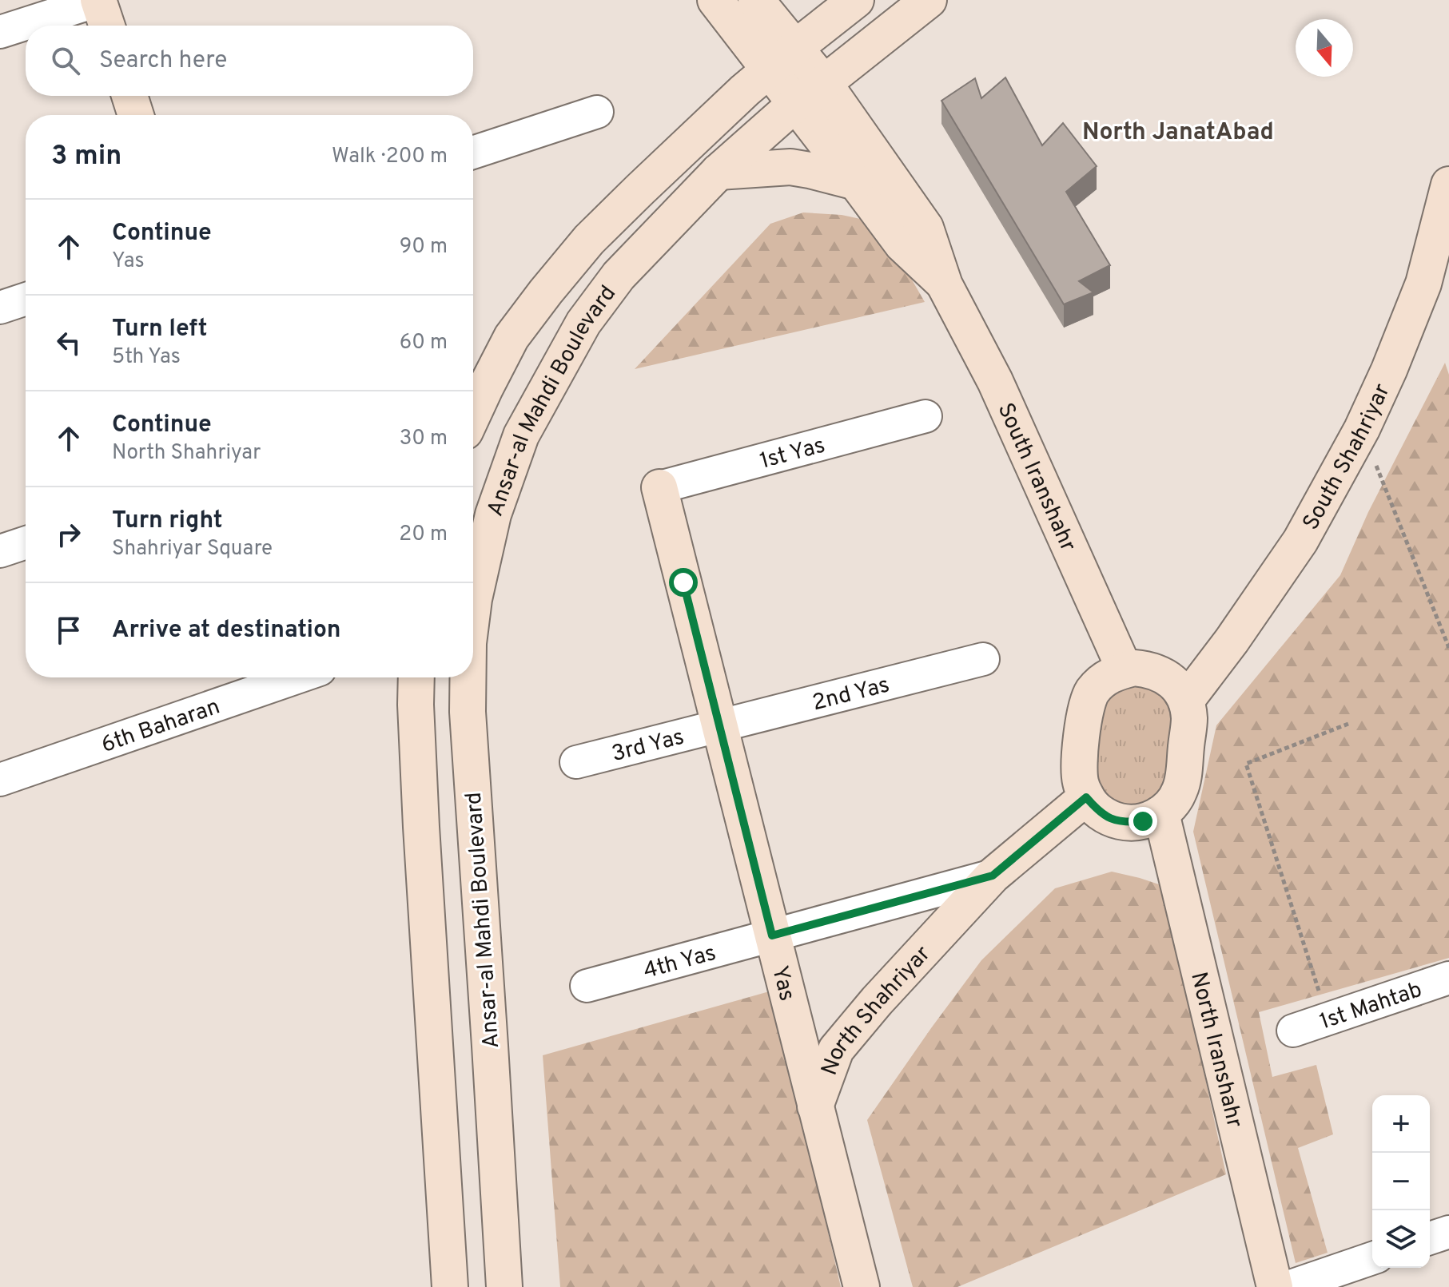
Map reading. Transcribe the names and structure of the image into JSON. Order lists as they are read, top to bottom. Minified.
{"streets":{"street":["Ansar-al Mahdi Boulevard","1st Yas","South Shahriyar","South Iranshahr","2nd Yas","6th Baharan","3rd Yas","4th Yas","Yas","1st Mahtab","North Shahriyar","North Iranshahr"]},"crossings":[["Ansar-al Mahdi Boulevard","South Iranshahr"],["1st Yas","Yas"],["South Shahriyar","South Iranshahr"],["South Shahriyar","North Shahriyar"],["South Shahriyar","North Iranshahr"],["South Iranshahr","North Shahriyar"],["South Iranshahr","North Iranshahr"],["2nd Yas","3rd Yas"],["2nd Yas","Yas"],["3rd Yas","Yas"],["4th Yas","Yas"],["4th Yas","North Shahriyar"],["Yas","North Shahriyar"],["North Shahriyar","North Iranshahr"]],"districts":["North JanatAbad"],"north":"bottom","page":{"search":"Search here","heading":["3 min","Walk · 200 m"],"list":[["Continue","Yas","90 m"],["Turn left","5th Yas","60 m"],["Continue","North Shahriyar","30 m"],["Turn right","Shahriyar Square","20 m"],"Arrive at destination"],"map_buttons":["+","−"]}}
